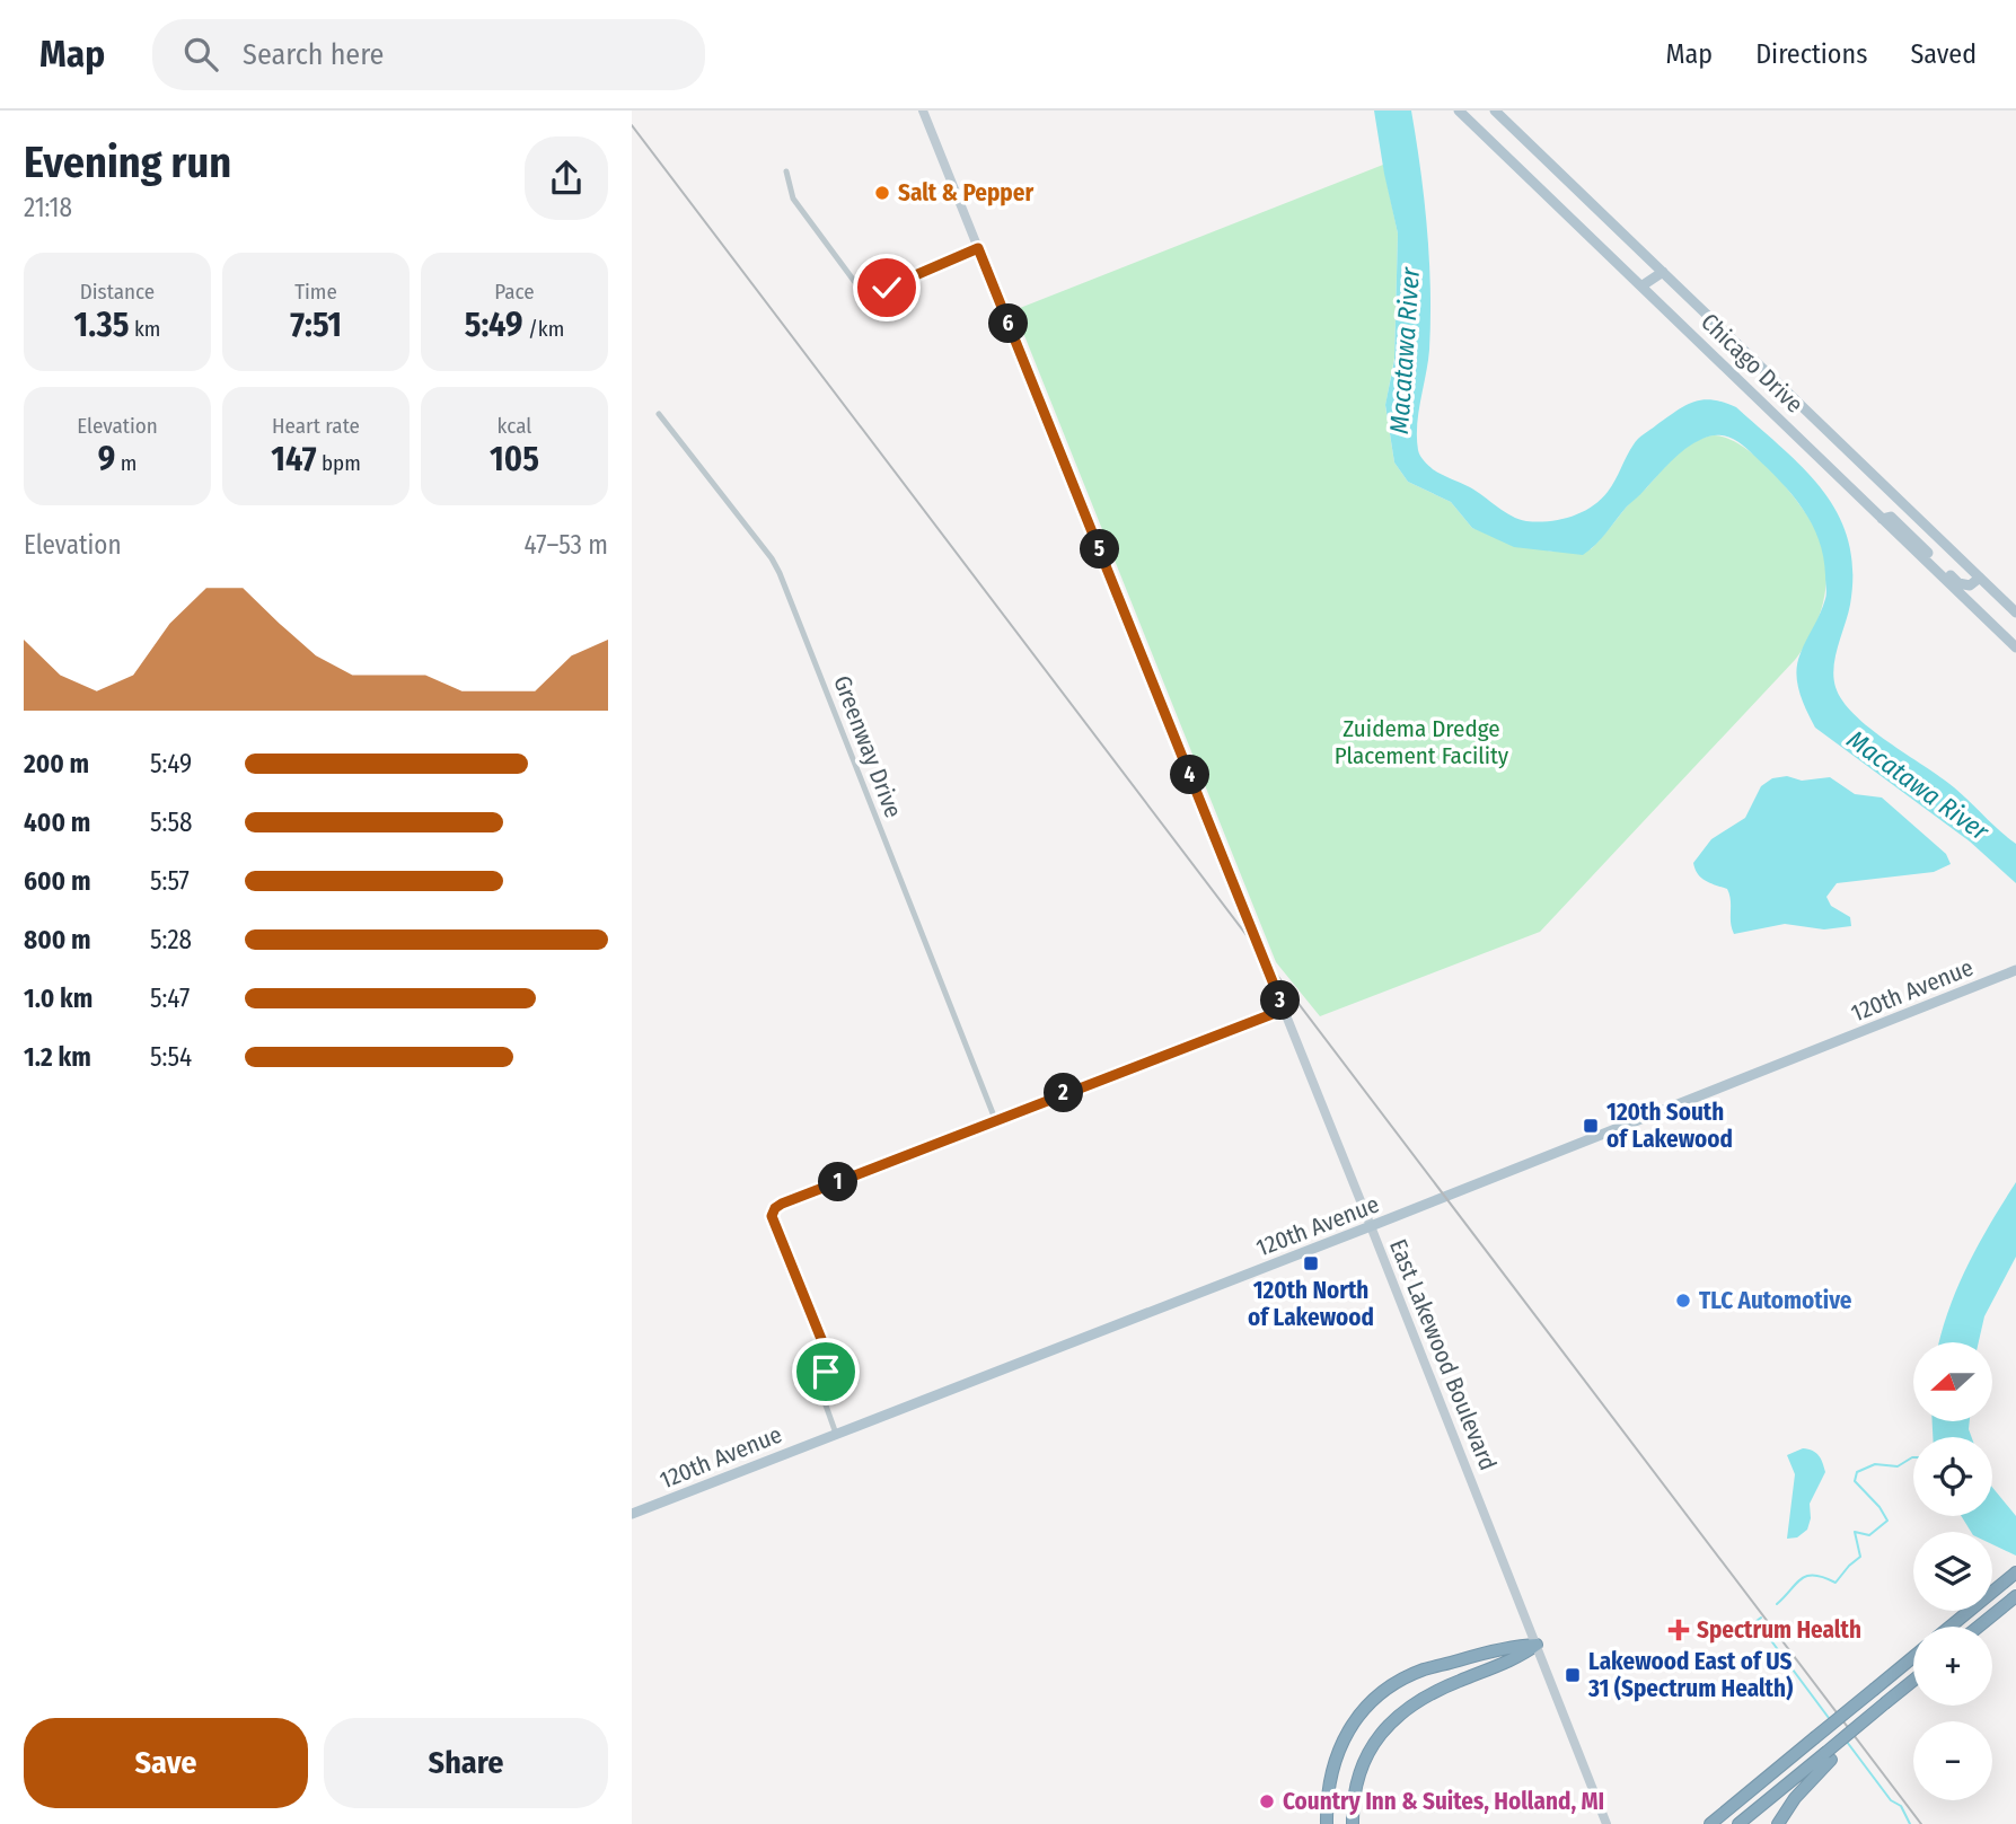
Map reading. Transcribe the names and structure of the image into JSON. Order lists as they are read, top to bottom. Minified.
{"streets":{"main road":["Chicago Drive","120th Avenue","East Lakewood Boulevard"],"street":["Greenway Drive"]},"crossings":[["120th Avenue","East Lakewood Boulevard"]],"water":["Macatawa River"],"parks":["Zuidema Dredge Placement Facility"],"places":{"other":["Salt & Pepper","TLC Automotive","Country Inn & Suites, Holland, MI"],"transit":["120th South of Lakewood","120th North of Lakewood","Lakewood East of US 31 (Spectrum Health)"],"health":["Spectrum Health"]},"north":"left","page":{"header":"Map","search":"Search here","nav":["Map","Directions","Saved"],"heading":["Evening run","21:18"],"stats":[["Distance","1.35 km"],["Time","7:51"],["Pace","5:49 /km"],["Elevation","9 m"],["Heart rate","147 bpm"],["kcal","105"]],"pins":["6","5","4","3","2","1"],"chart":["Elevation","47–53 m"],"list":[{"name":"200 m","note":"5:49"},{"name":"400 m","note":"5:58"},{"name":"600 m","note":"5:57"},{"name":"800 m","note":"5:28"},{"name":"1.0 km","note":"5:47"},{"name":"1.2 km","note":"5:54"}],"map_buttons":["+","−"],"buttons":["Save","Share"]}}
